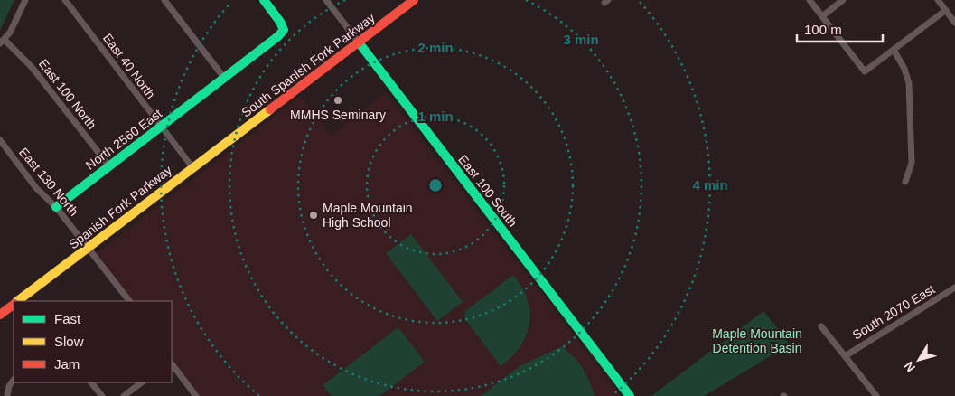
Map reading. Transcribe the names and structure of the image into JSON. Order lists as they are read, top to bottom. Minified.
{"streets":{"street":["South Spanish Fork Parkway","East 40 North","East 100 North","North 2560 East","East 130 North","East 100 South","Spanish Fork Parkway","South 2070 East"]},"crossings":[["South Spanish Fork Parkway","East 100 South"],["South Spanish Fork Parkway","Spanish Fork Parkway"],["East 40 North","North 2560 East"],["East 40 North","Spanish Fork Parkway"],["East 100 North","North 2560 East"],["North 2560 East","East 130 North"],["East 130 North","Spanish Fork Parkway"]],"parks":["Maple Mountain Detention Basin"],"places":["MMHS Seminary","Maple Mountain High School"],"legend":["Fast","Slow","Jam"],"scale_bar":"100 m","north":"bottom left","rings":["3 min","2 min","1 min","4 min"]}
